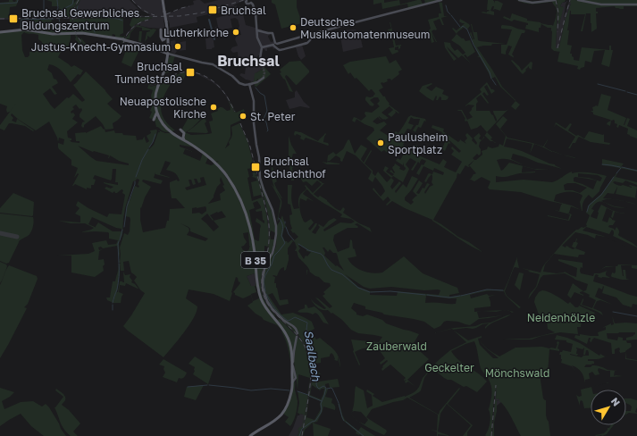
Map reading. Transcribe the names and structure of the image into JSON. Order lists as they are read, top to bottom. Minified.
{"streets":{"main road":["B 35"]},"districts":["Bruchsal"],"water":["Saalbach"],"parks":["Neidenhölzle","Zauberwald","Geckelter","Mönchswald"],"places":{"transit":["Bruchsal","Bruchsal Gewerbliches Bildungszentrum","Bruchsal Tunnelstraße","Bruchsal Schlachthof"],"other":["Deutsches Musikautomatenmuseum","Lutherkirche","Justus-Knecht-Gymnasium","Neuapostolische Kirche","St. Peter","Paulusheim Sportplatz"]},"north":"top right"}
